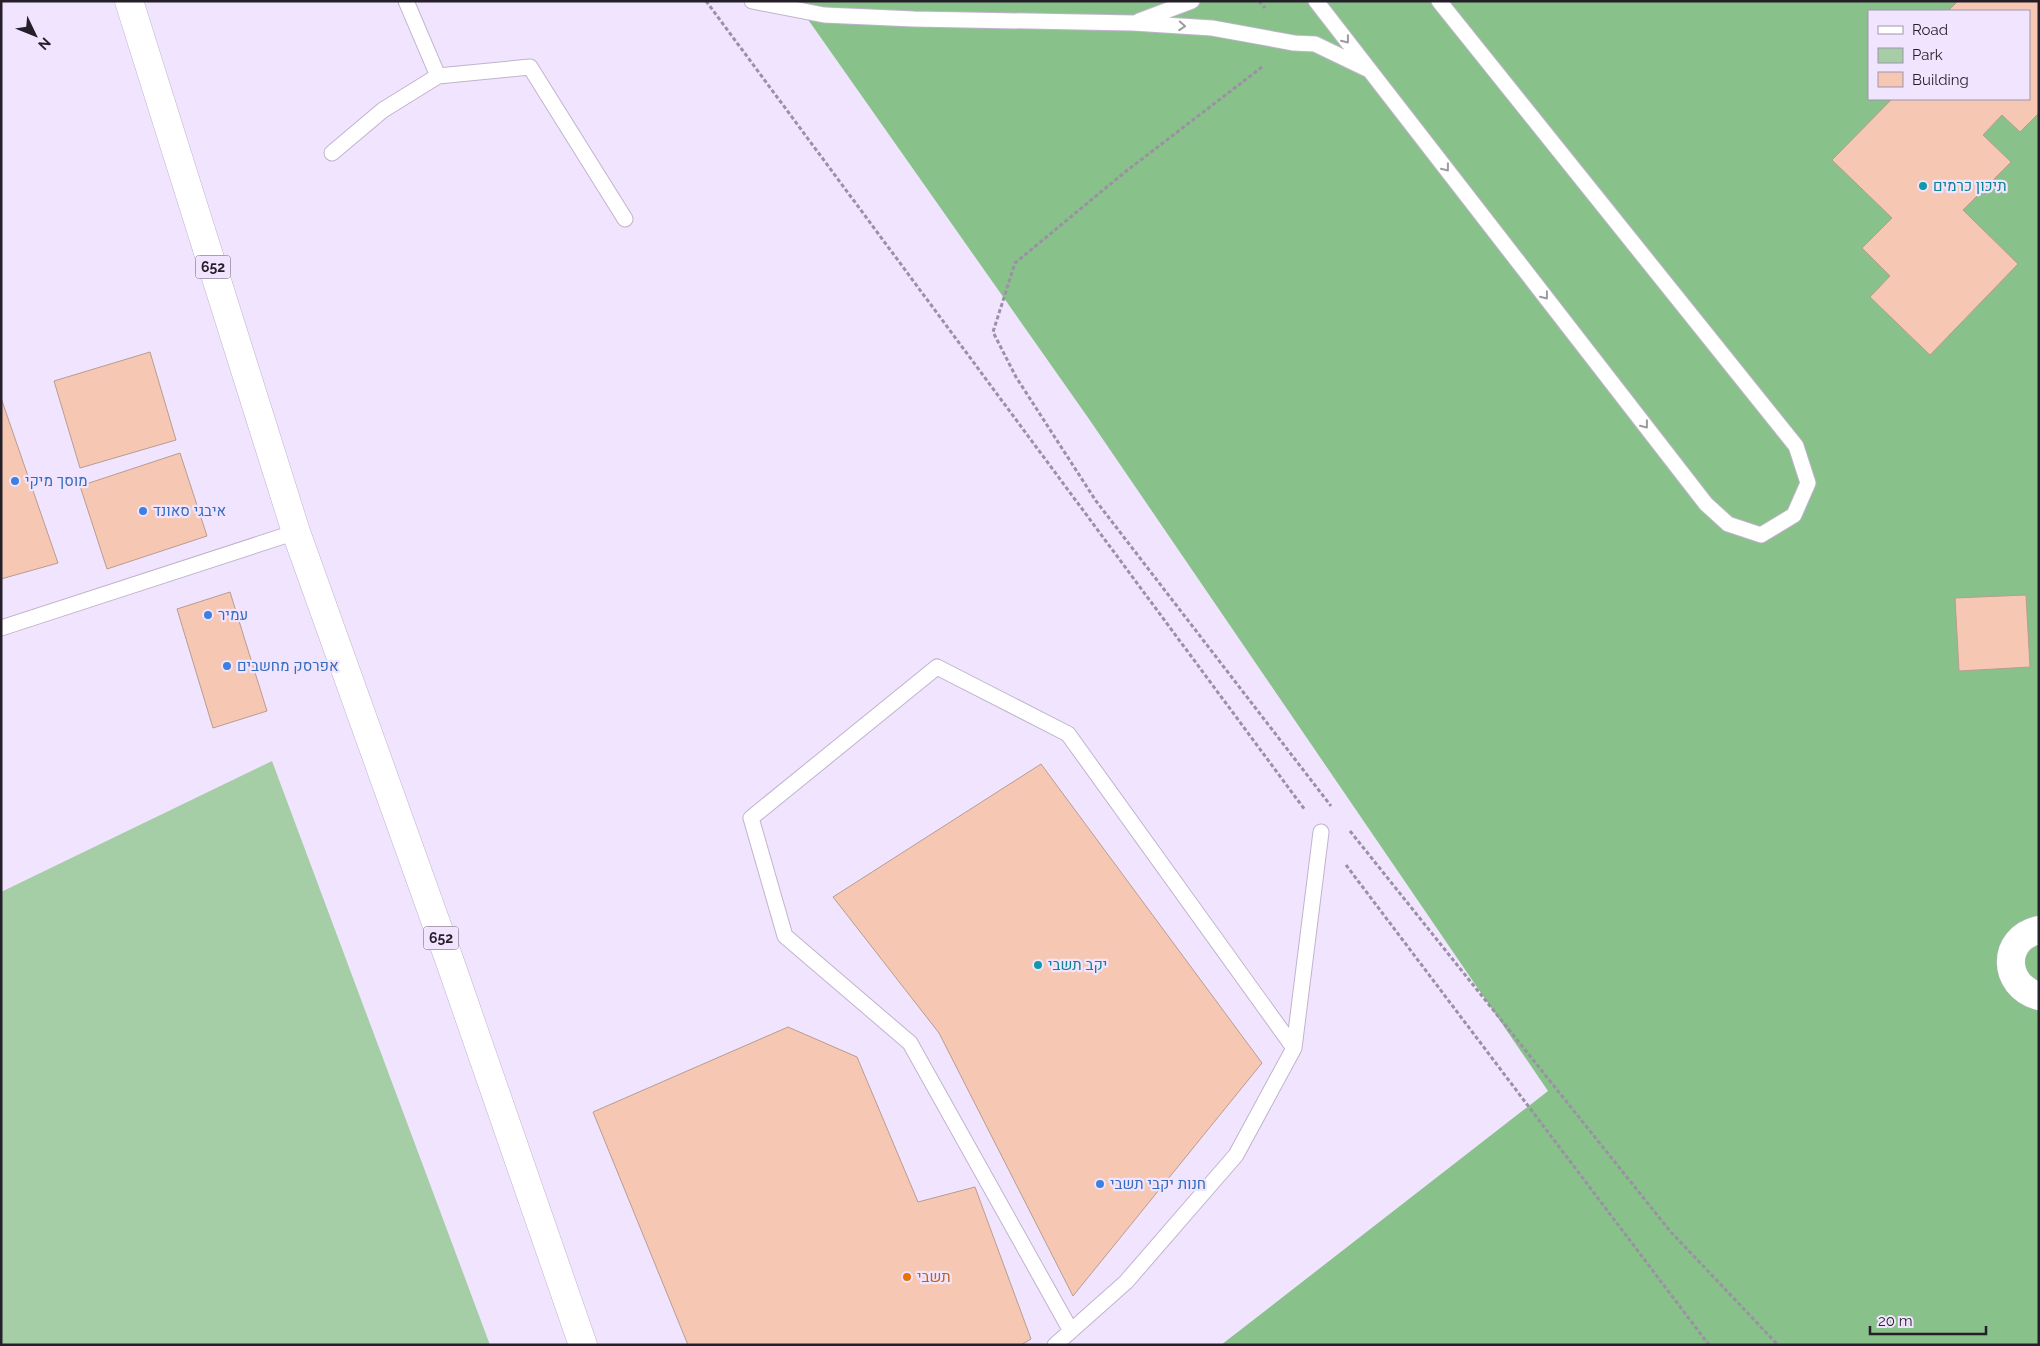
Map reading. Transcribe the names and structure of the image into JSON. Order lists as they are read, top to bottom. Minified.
{"streets":{"main road":["652"]},"places":["תיכון כרמים","מוסך מיקי","איבגי סאונד","עמיר","אפרסק מחשבים","יקב תשבי","חנות יקבי תשבי","תשבי"],"legend":["Road","Park","Building"],"scale_bar":"20 m","north":"bottom right"}
